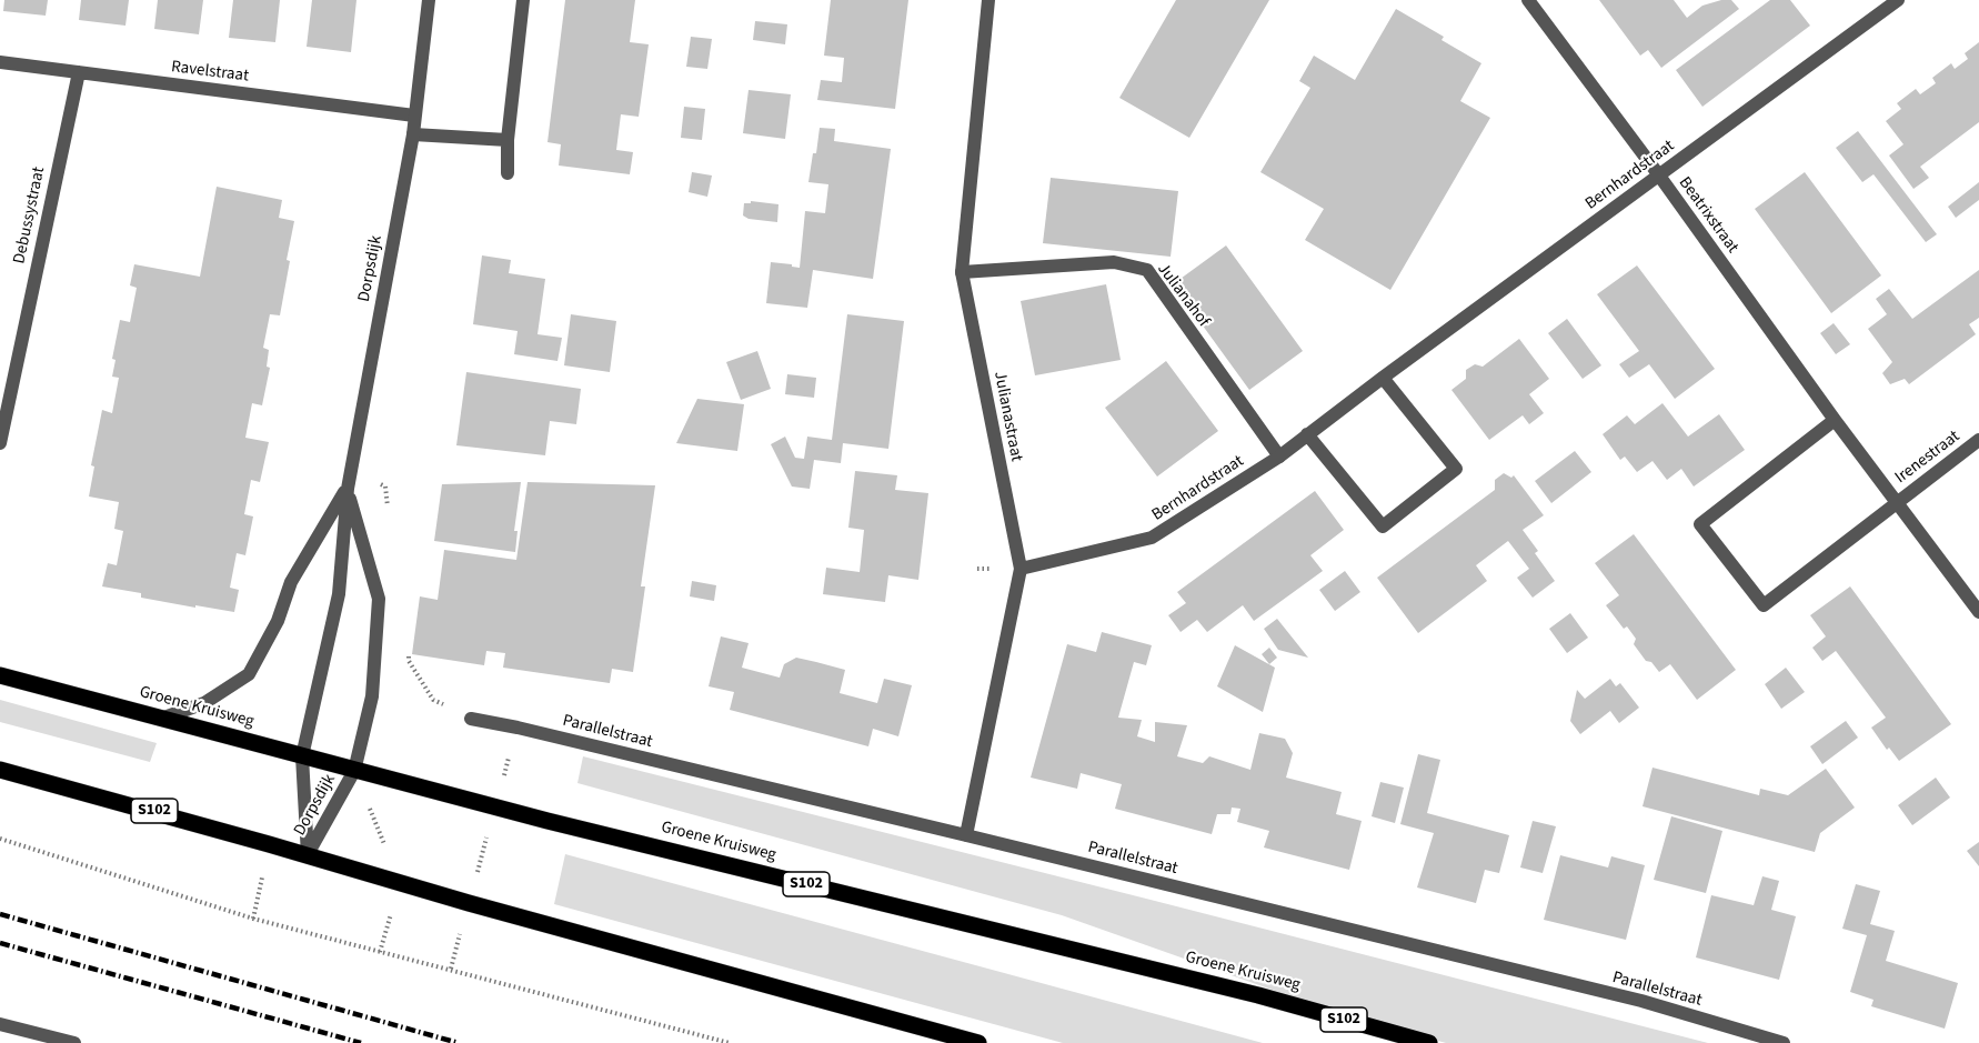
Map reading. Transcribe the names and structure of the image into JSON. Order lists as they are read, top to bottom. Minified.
{"streets":{"main road":["Groene Kruisweg","S102"],"street":["Ravelstraat","Bernhardstraat","Debussystraat","Beatrixstraat","Dorpsdijk","Julianahof","Julianastraat","Irenestraat","Parallelstraat"]},"crossings":[["Ravelstraat","Debussystraat"],["Ravelstraat","Dorpsdijk"],["Bernhardstraat","Beatrixstraat"],["Bernhardstraat","Julianahof"],["Bernhardstraat","Julianastraat"],["Beatrixstraat","Irenestraat"],["Dorpsdijk","Groene Kruisweg"],["Dorpsdijk","S102"],["Julianahof","Julianastraat"],["Julianastraat","Parallelstraat"]]}
